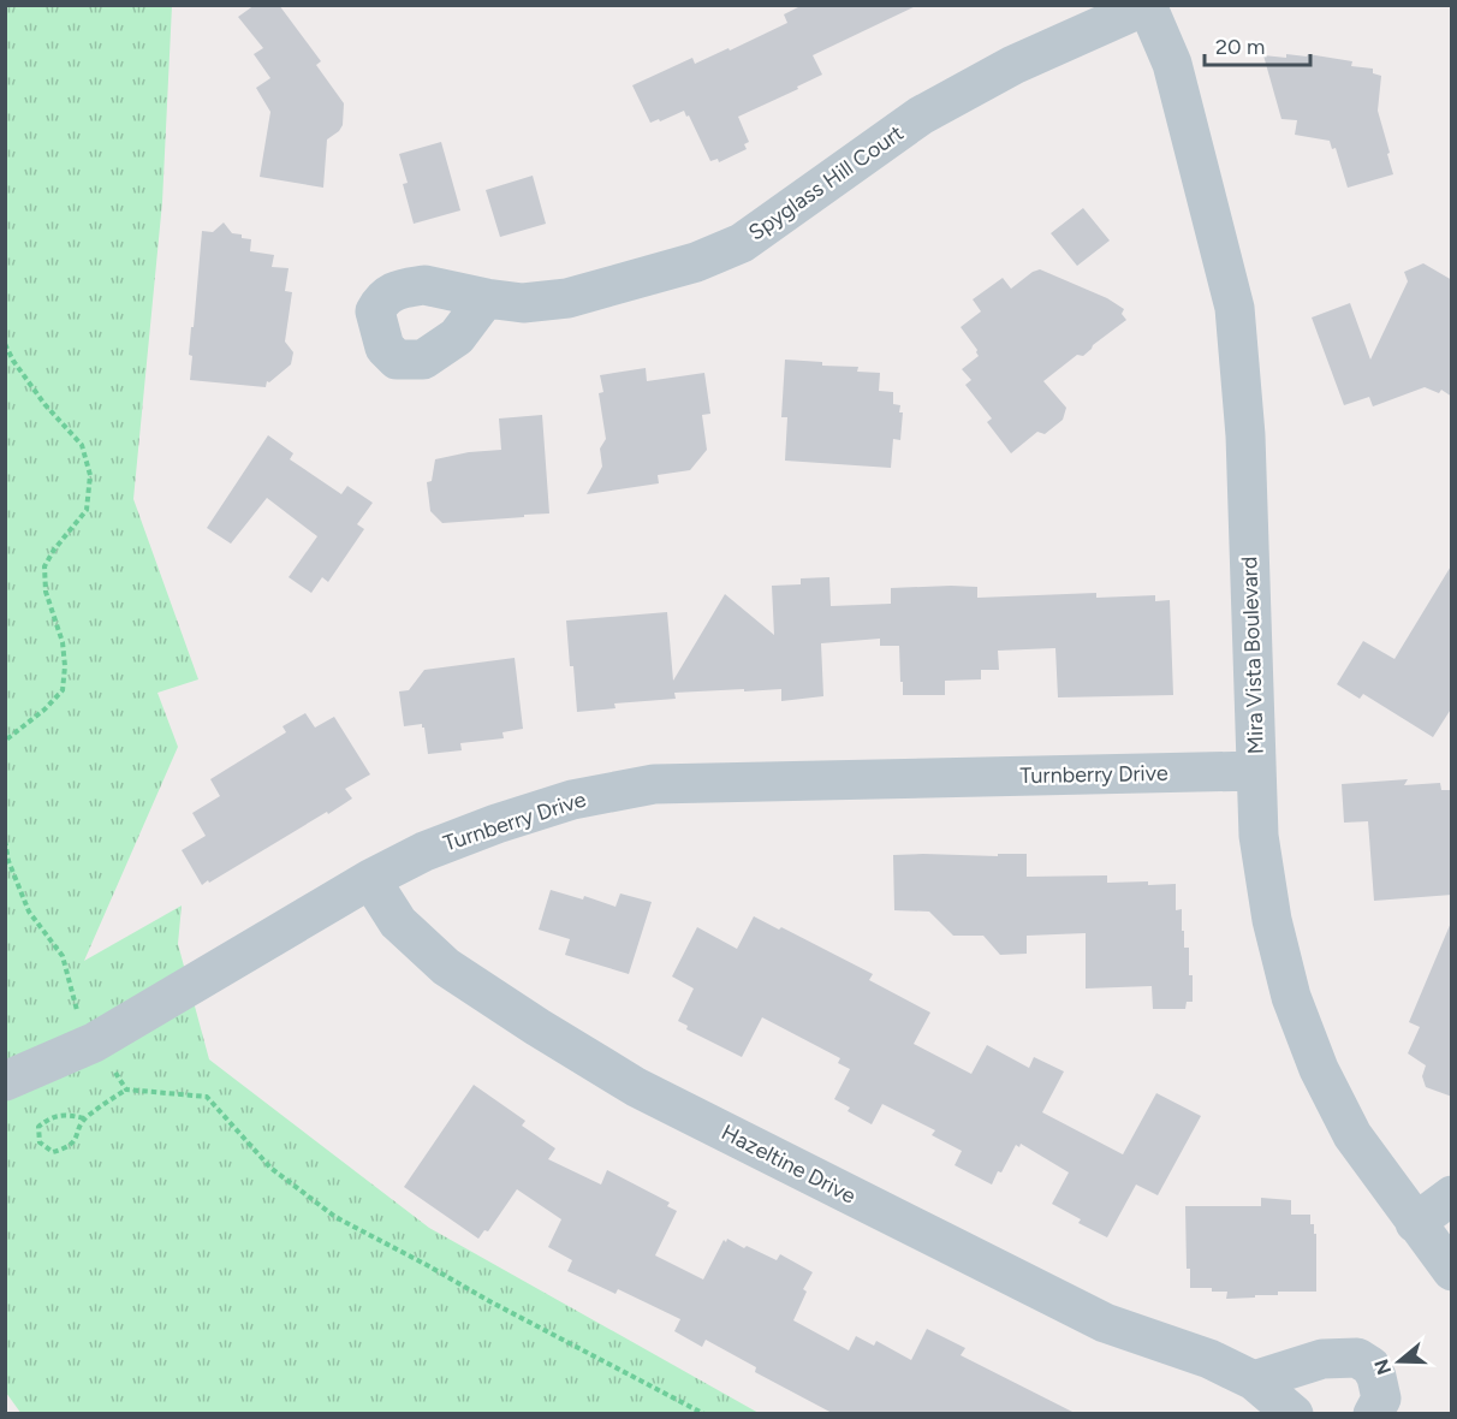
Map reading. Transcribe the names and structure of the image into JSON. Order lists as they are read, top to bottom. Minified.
{"streets":{"street":["Spyglass Hill Court","Mira Vista Boulevard","Turnberry Drive","Hazeltine Drive"]},"crossings":[["Spyglass Hill Court","Mira Vista Boulevard"],["Mira Vista Boulevard","Turnberry Drive"],["Turnberry Drive","Hazeltine Drive"]],"scale_bar":"20 m","north":"left"}
